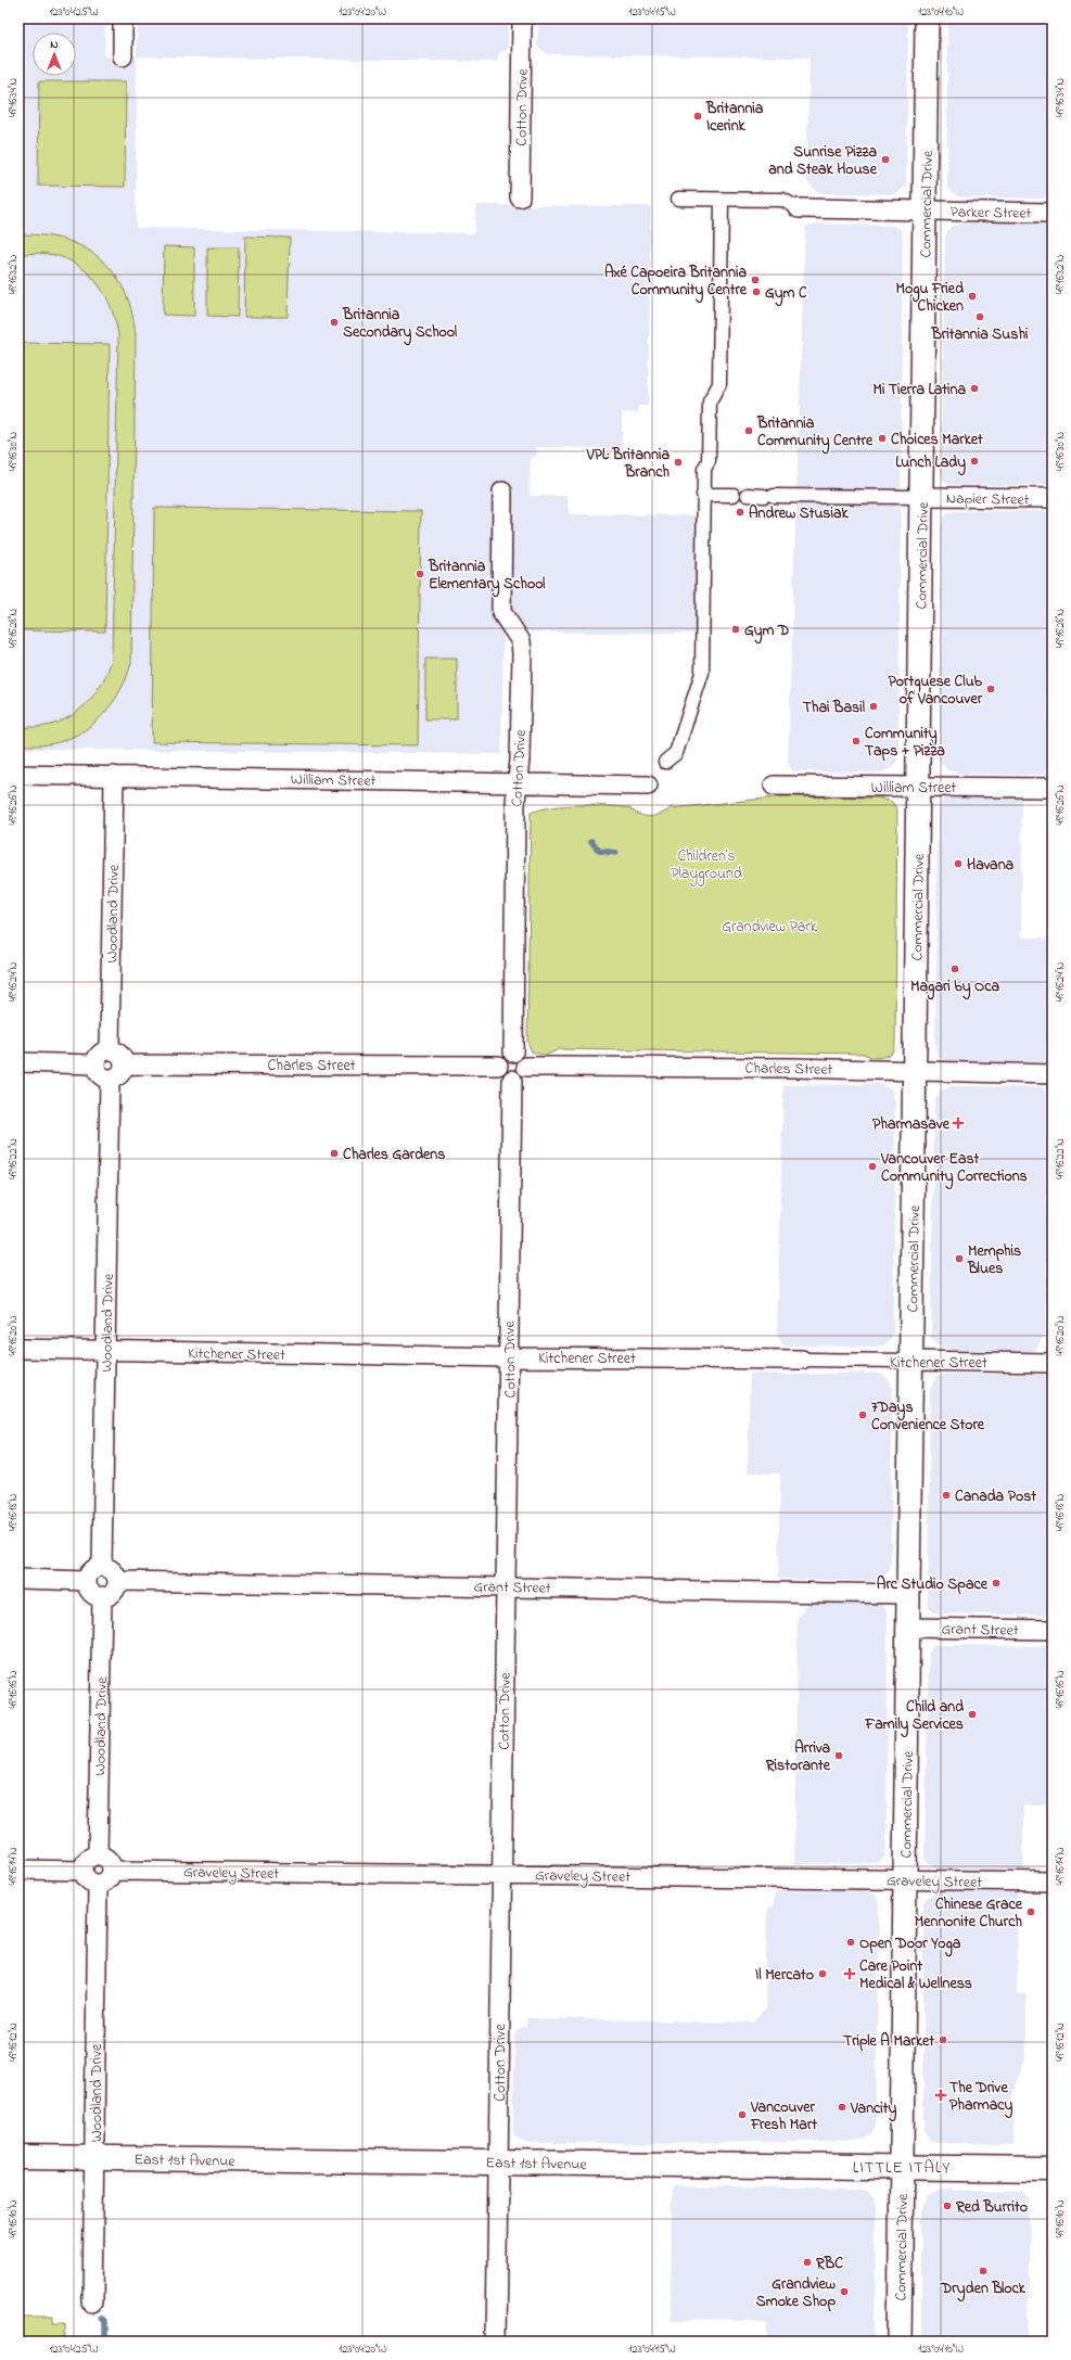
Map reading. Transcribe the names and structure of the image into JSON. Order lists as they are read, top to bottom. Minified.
{"streets":{"main road":["East 1st Avenue"],"street":["Cotton Drive","Commercial Drive","Parker Street","Napier Street","William Street","Woodland Drive","Charles Street","Kitchener Street","Grant Street","Graveley Street"]},"crossings":[["Cotton Drive","William Street"],["Cotton Drive","Charles Street"],["Cotton Drive","Kitchener Street"],["Cotton Drive","Grant Street"],["Cotton Drive","Graveley Street"],["Cotton Drive","East 1st Avenue"],["Commercial Drive","Parker Street"],["Commercial Drive","Napier Street"],["Commercial Drive","William Street"],["Commercial Drive","Charles Street"],["Commercial Drive","Kitchener Street"],["Commercial Drive","Grant Street"],["Commercial Drive","Graveley Street"],["Commercial Drive","East 1st Avenue"],["William Street","Woodland Drive"],["Woodland Drive","Charles Street"],["Woodland Drive","Kitchener Street"],["Woodland Drive","Grant Street"],["Woodland Drive","Graveley Street"],["Woodland Drive","East 1st Avenue"]],"districts":["LITTLE ITALY"],"parks":["Children's Playground","Grandview Park"],"places":{"other":["Britannia Icerink","Sunrise Pizza and Steak House","Axé Capoeira Britannia Community Centre","Gym C","Mogu Fried Chicken","Britannia Sushi","Britannia Secondary School","Mi Tierra Latina","Britannia Community Centre","Choices Market","Lunch Lady","VPL: Britannia Branch","Andrew Stusiak","Britannia Elementary School","Gym D","Portguese Club of Vancouver","Thai Basil","Community Taps + Pizza","Havana","Magari by Oca","Charles Gardens","Vancouver East Community Corrections","Memphis Blues","7Days Convenience Store","Canada Post","Arc Studio Space","Child and Family Services","Arriva Ristorante","Chinese Grace Mennonite Church","Open Door Yoga","Il Mercato","Triple A Market","Vancity","Vancouver Fresh Mart","Red Burrito","RBC","Dryden Block","Grandview Smoke Shop"],"health":["Pharmasave","Care Point Medical & Wellness","The Drive Pharmacy"]},"north":"top","coordinates":["123°04'25\"W","123°04'20\"W","123°04'15\"W","123°04'10\"W","49°16'34\"N","49°16'32\"N","49°16'30\"N","49°16'28\"N","49°16'26\"N","49°16'24\"N","49°16'22\"N","49°16'20\"N","49°16'18\"N","49°16'16\"N","49°16'14\"N","49°16'12\"N","49°16'10\"N"]}
